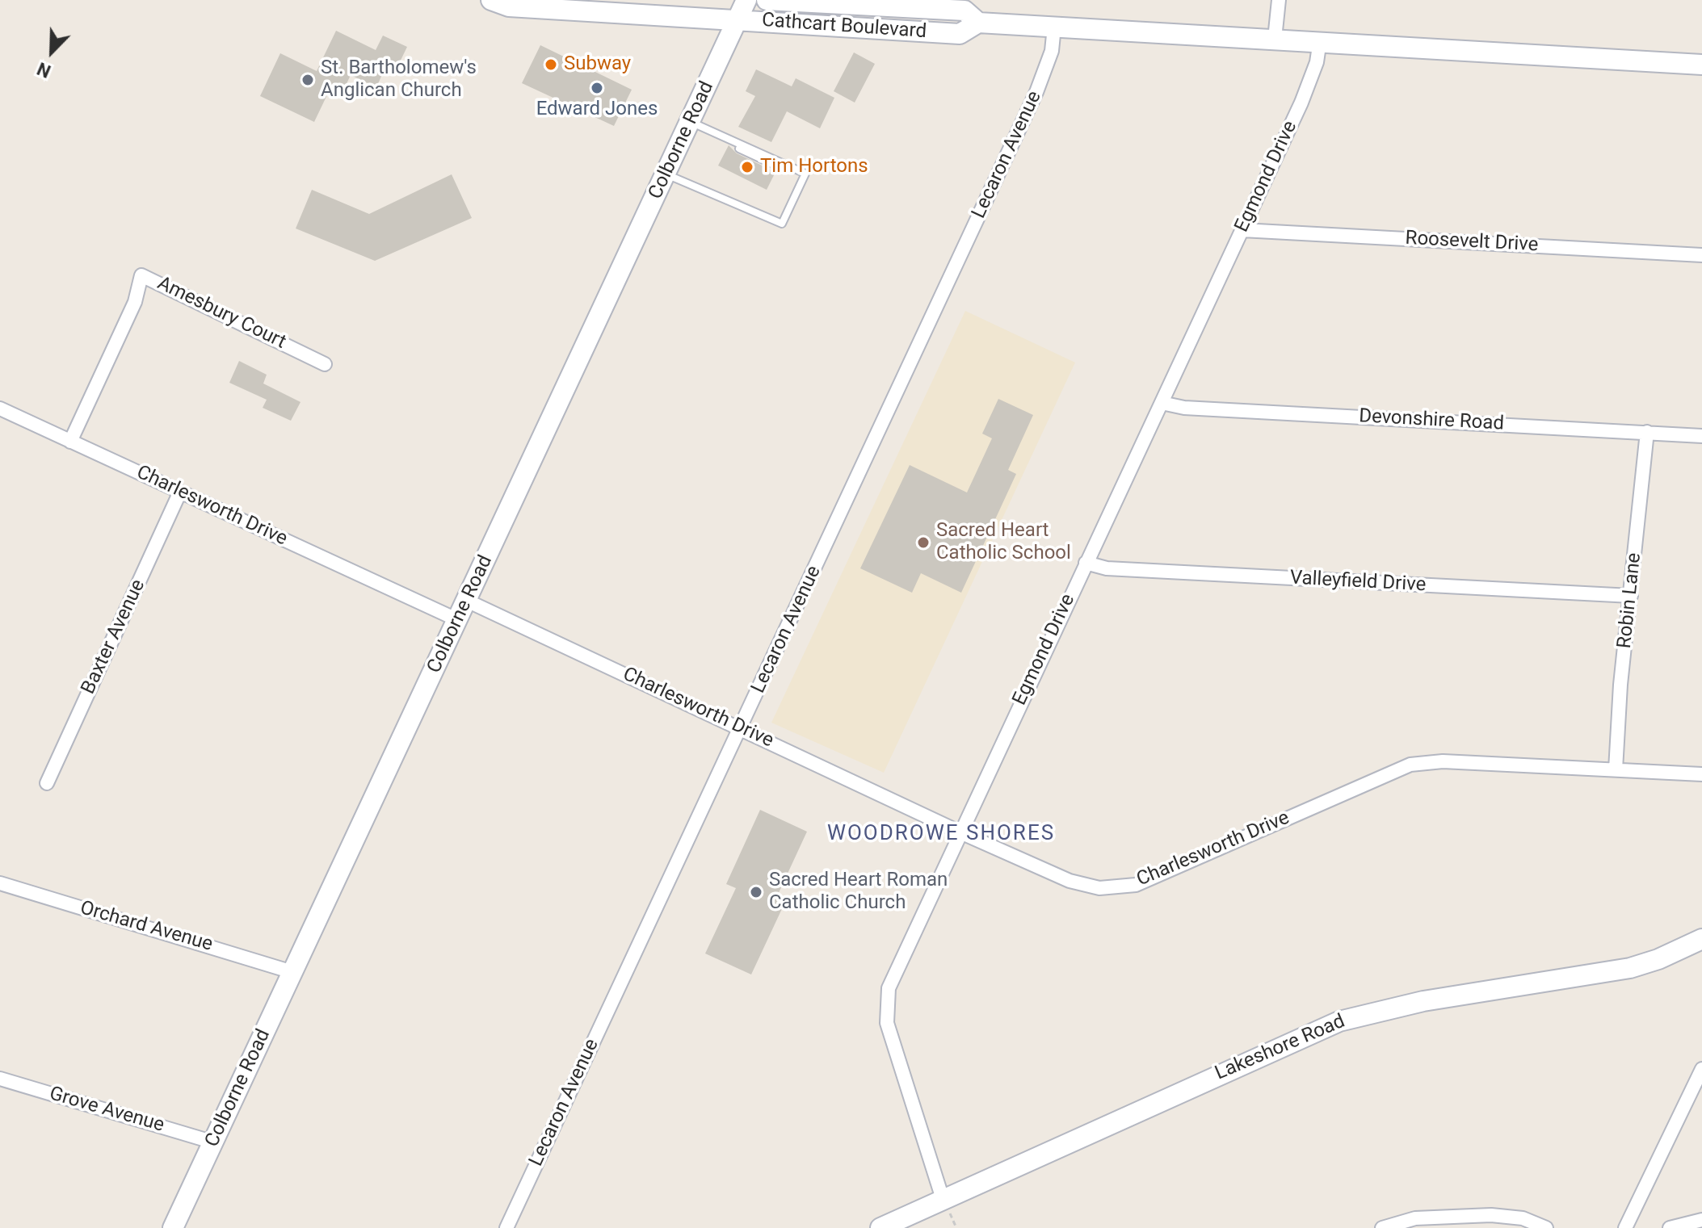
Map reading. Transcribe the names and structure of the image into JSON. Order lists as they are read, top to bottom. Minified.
{"streets":{"street":["Cathcart Boulevard","Colborne Road","Lecaron Avenue","Egmond Drive","Roosevelt Drive","Amesbury Court","Devonshire Road","Charlesworth Drive","Valleyfield Drive","Robin Lane","Baxter Avenue","Orchard Avenue","Lakeshore Road","Grove Avenue"]},"crossings":[["Cathcart Boulevard","Colborne Road"],["Colborne Road","Charlesworth Drive"],["Colborne Road","Orchard Avenue"],["Colborne Road","Grove Avenue"],["Lecaron Avenue","Charlesworth Drive"],["Egmond Drive","Roosevelt Drive"],["Egmond Drive","Devonshire Road"],["Egmond Drive","Charlesworth Drive"],["Egmond Drive","Valleyfield Drive"],["Egmond Drive","Lakeshore Road"],["Amesbury Court","Charlesworth Drive"],["Devonshire Road","Robin Lane"],["Charlesworth Drive","Robin Lane"],["Charlesworth Drive","Baxter Avenue"],["Valleyfield Drive","Robin Lane"]],"districts":["WOODROWE SHORES"],"places":["Subway","St. Bartholomew's Anglican Church","Edward Jones","Tim Hortons","Sacred Heart Catholic School","Sacred Heart Roman Catholic Church"],"north":"bottom left"}
